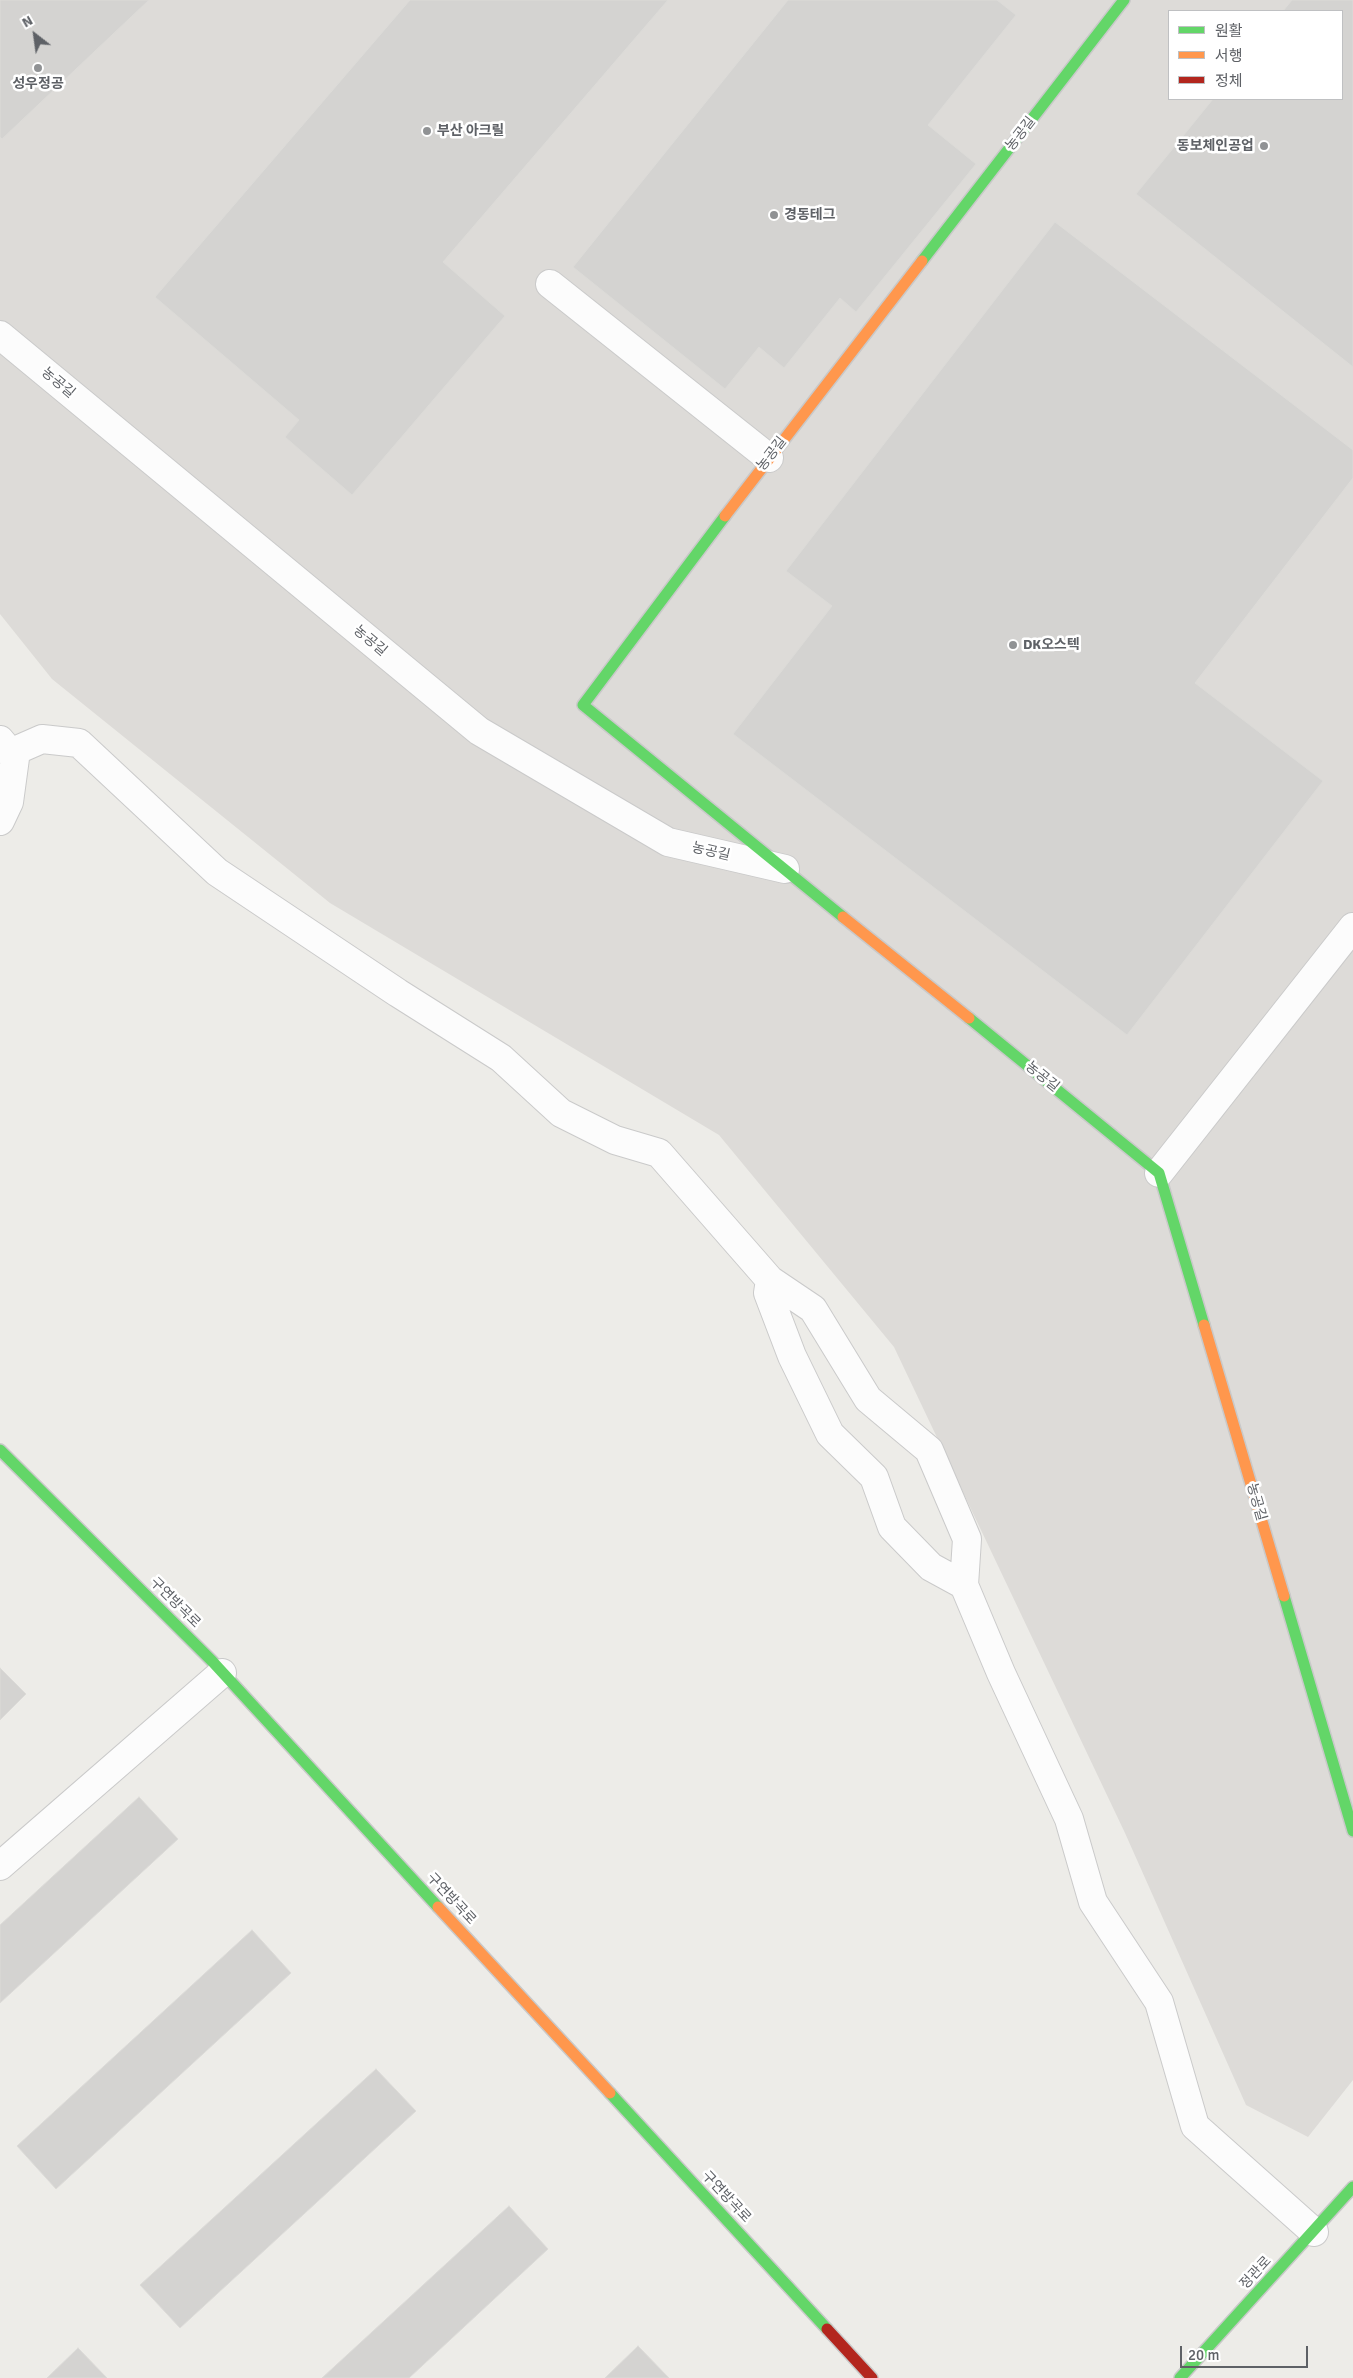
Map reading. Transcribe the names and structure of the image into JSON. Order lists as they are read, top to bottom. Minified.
{"streets":{"street":["농공길","구연방곡로","정관로"]},"places":["성우정공","부산 아크릴","동보체인공업","경동테그","DK오스텍"],"legend":["원활","서행","정체"],"scale_bar":"20 m","north":"top left"}
